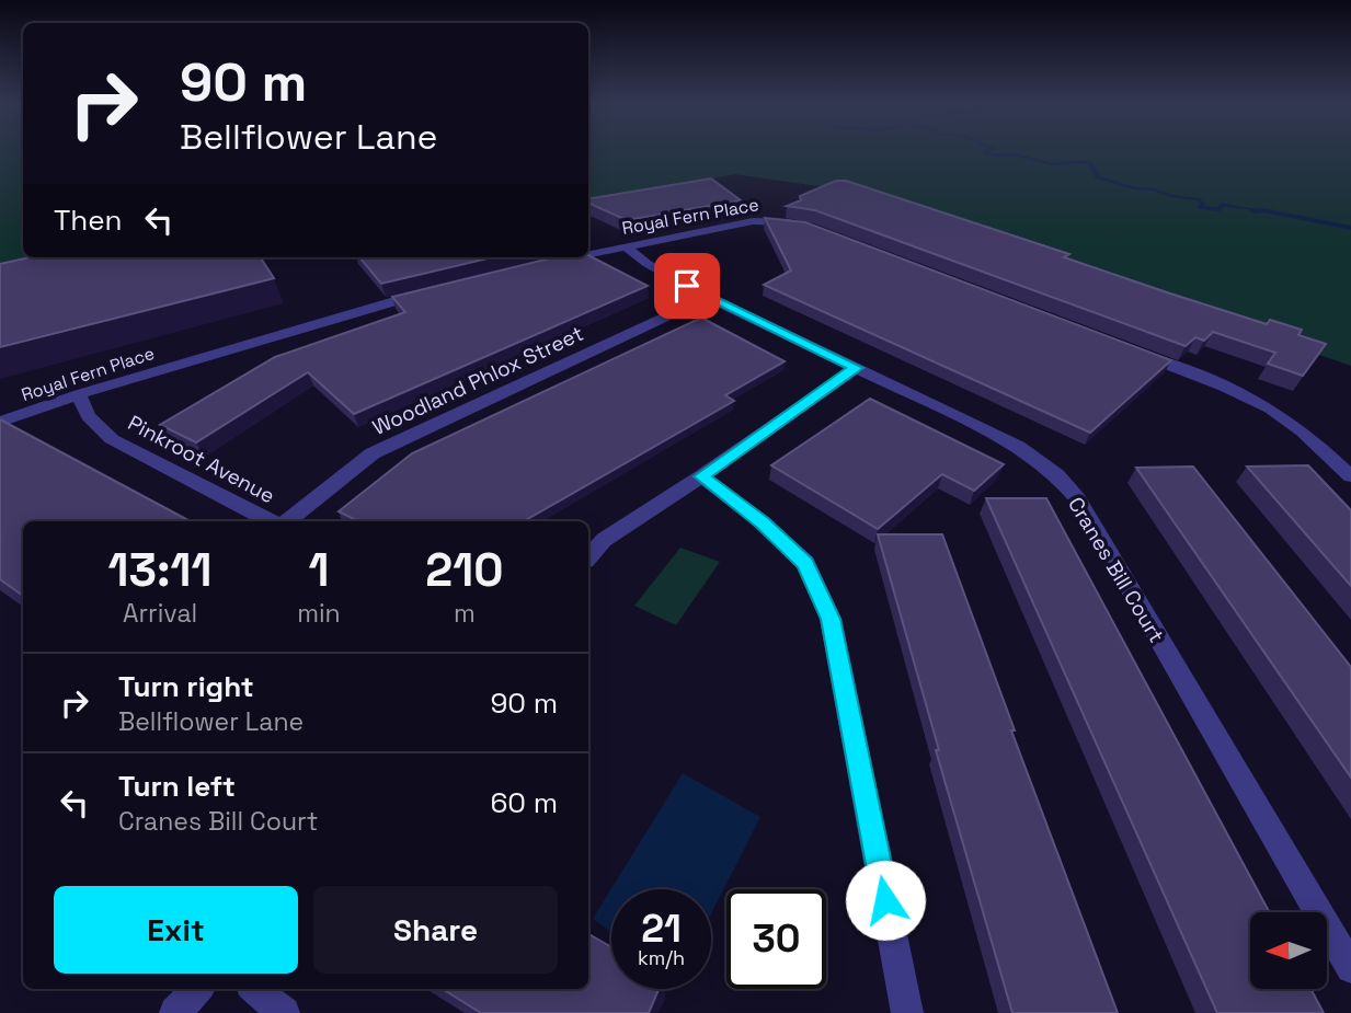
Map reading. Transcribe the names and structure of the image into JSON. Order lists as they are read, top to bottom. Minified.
{"streets":{"street":["Royal Fern Place","Woodland Phlox Street","Pinkroot Avenue","Cranes Bill Court"]},"crossings":[["Royal Fern Place","Pinkroot Avenue"],["Royal Fern Place","Cranes Bill Court"],["Woodland Phlox Street","Cranes Bill Court"]],"north":"left","page":{"turn":["90 m","Bellflower Lane"],"then":"Then","eta":["13:11","Arrival","1","min","210","m"],"list":[{"name":"Turn right","note":"Bellflower Lane","value":"90 m"},{"name":"Turn left","note":"Cranes Bill Court","value":"60 m"}],"buttons":["Exit","Share"],"speed":"21 km/h","limit":"30"}}
